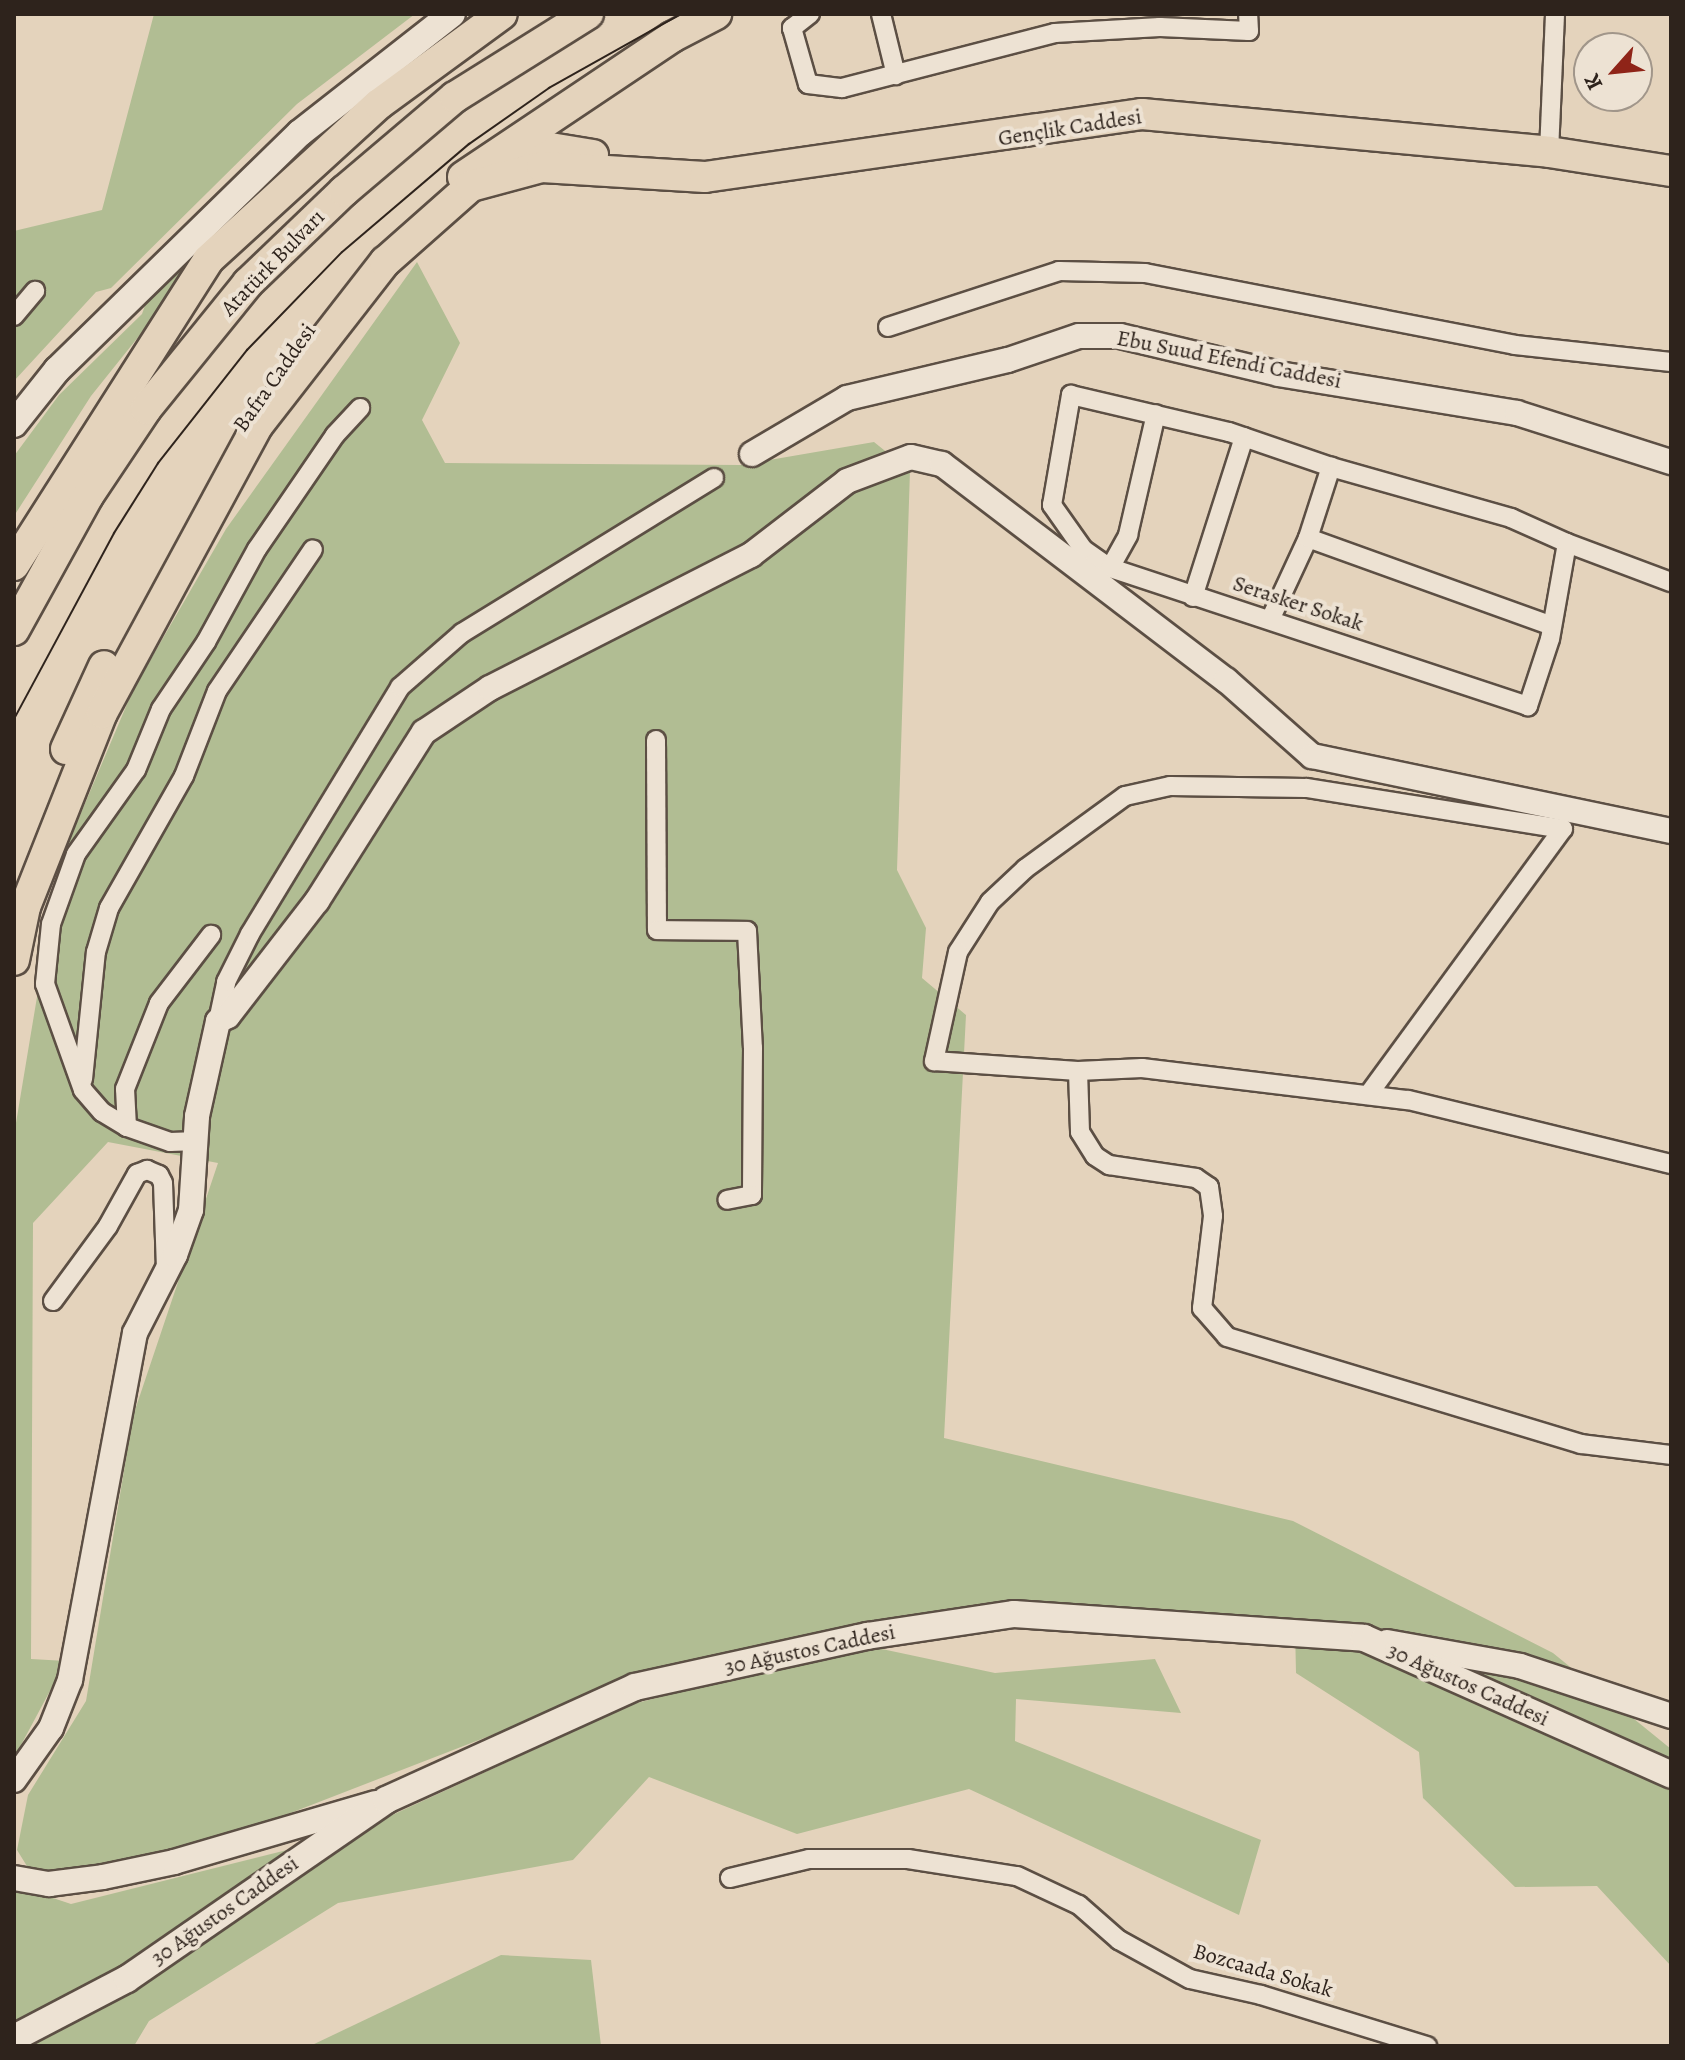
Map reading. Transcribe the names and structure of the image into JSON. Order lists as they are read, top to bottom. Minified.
{"streets":{"main road":["Gençlik Caddesi","Atatürk Bulvarı","Bafra Caddesi","30 Ağustos Caddesi"],"street":["Ebu Suud Efendi Caddesi","Serasker Sokak","Bozcaada Sokak"]},"crossings":[["Gençlik Caddesi","Bafra Caddesi"]],"north":"bottom left"}
